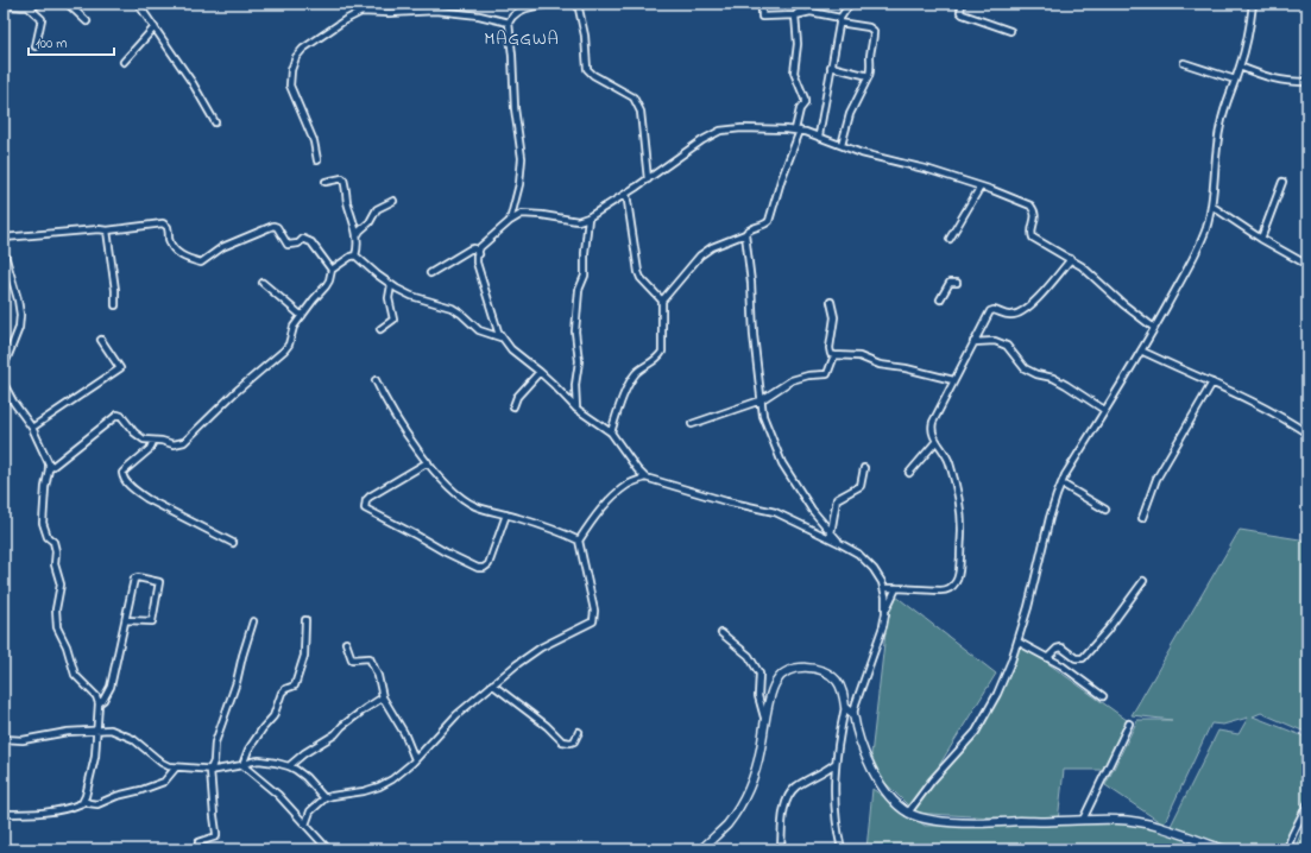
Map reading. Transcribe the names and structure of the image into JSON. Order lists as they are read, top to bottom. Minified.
{"districts":["MAGGWA"],"scale_bar":"100 m"}
